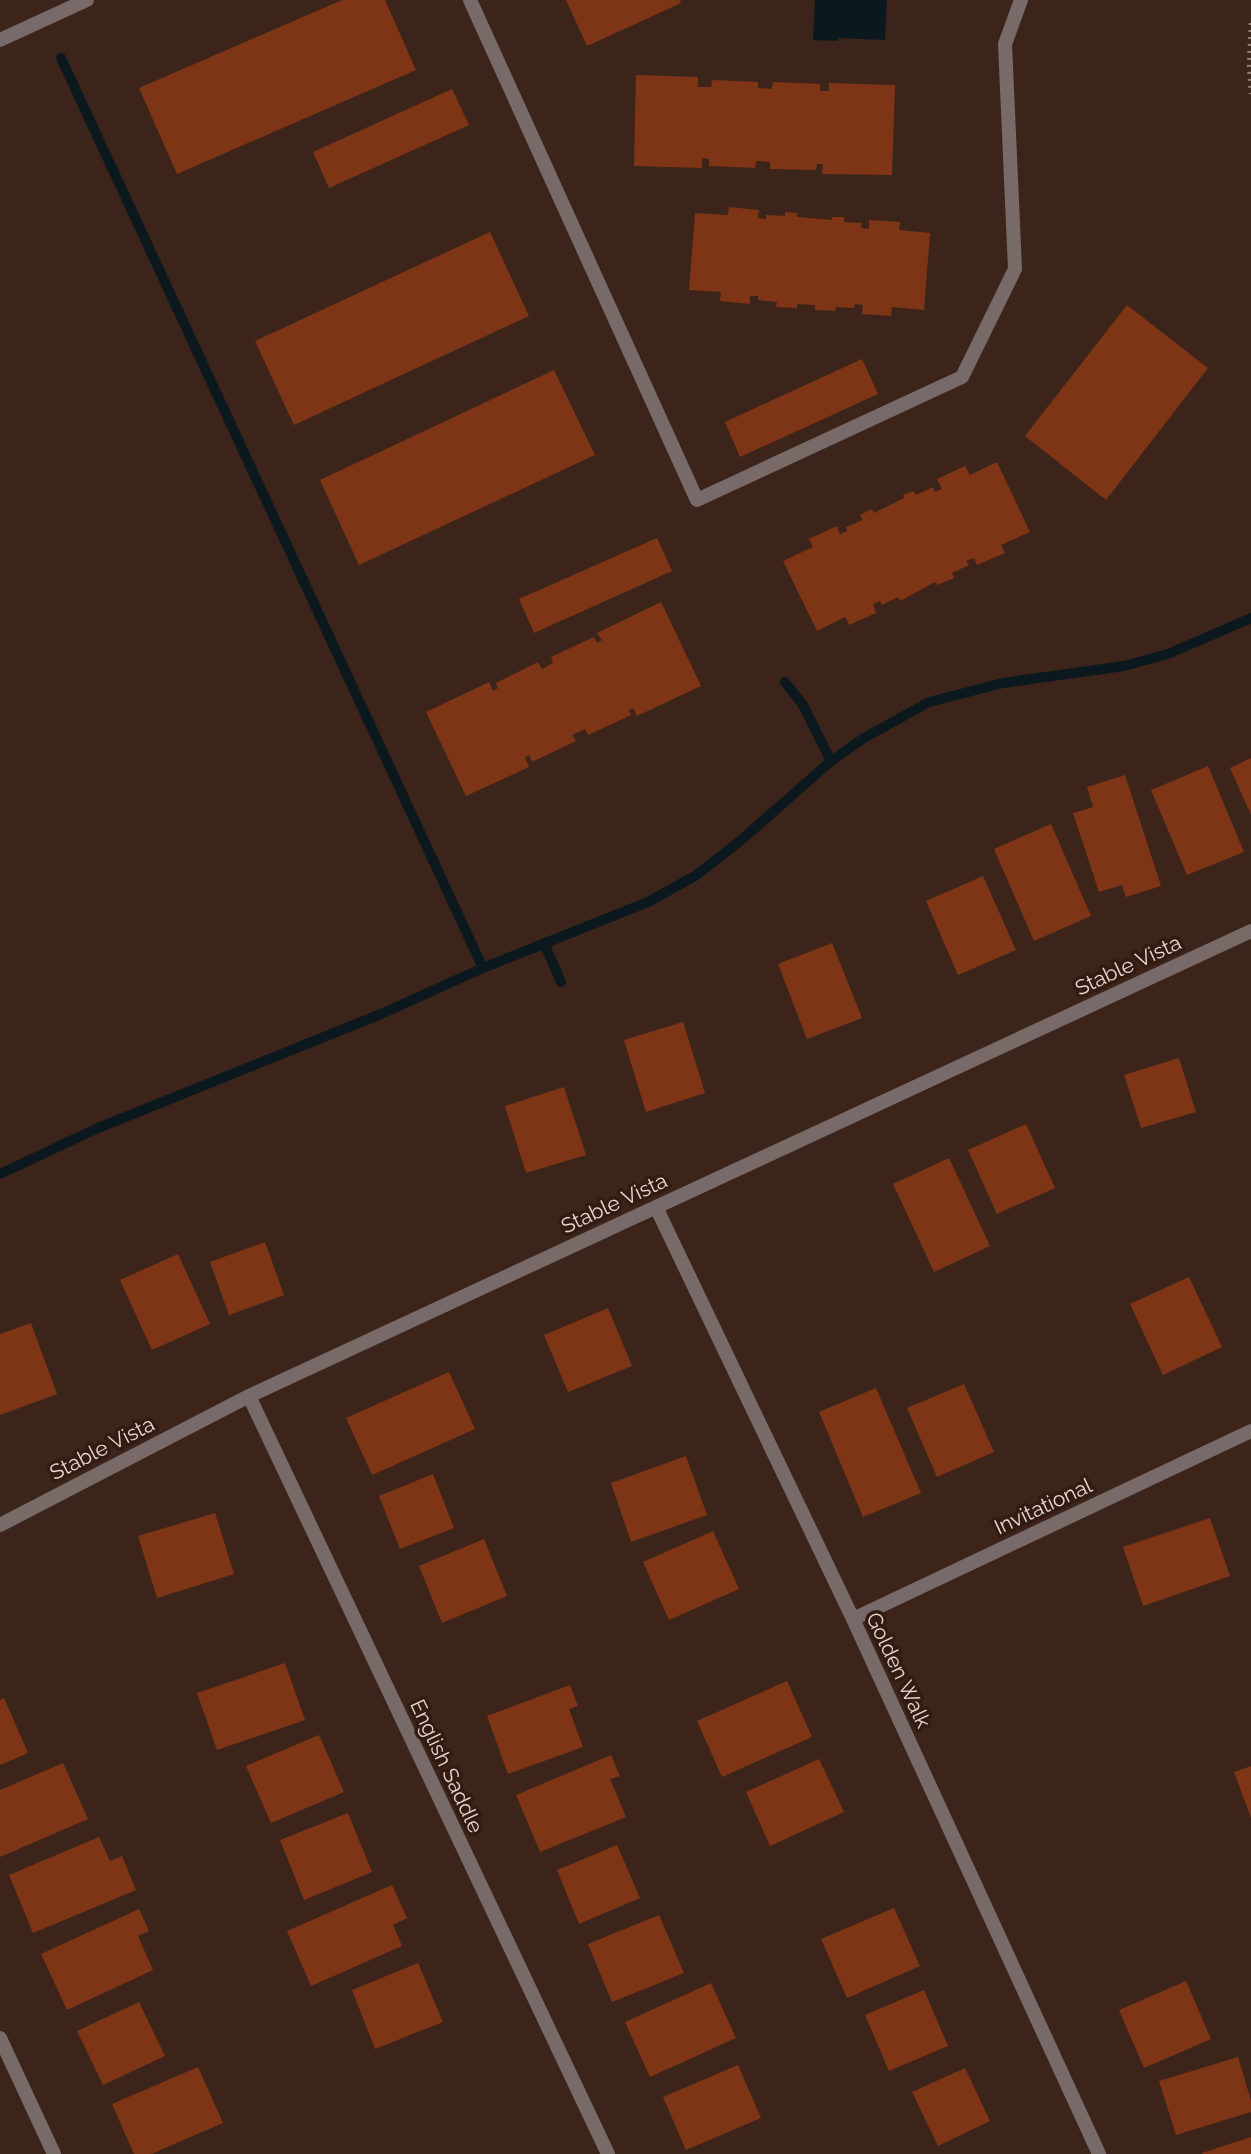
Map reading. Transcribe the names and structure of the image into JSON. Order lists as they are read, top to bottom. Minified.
{"streets":{"street":["Stable Vista","Invitational","Golden Walk","English Saddle"]},"crossings":[["Stable Vista","Golden Walk"],["Stable Vista","English Saddle"],["Invitational","Golden Walk"]]}
